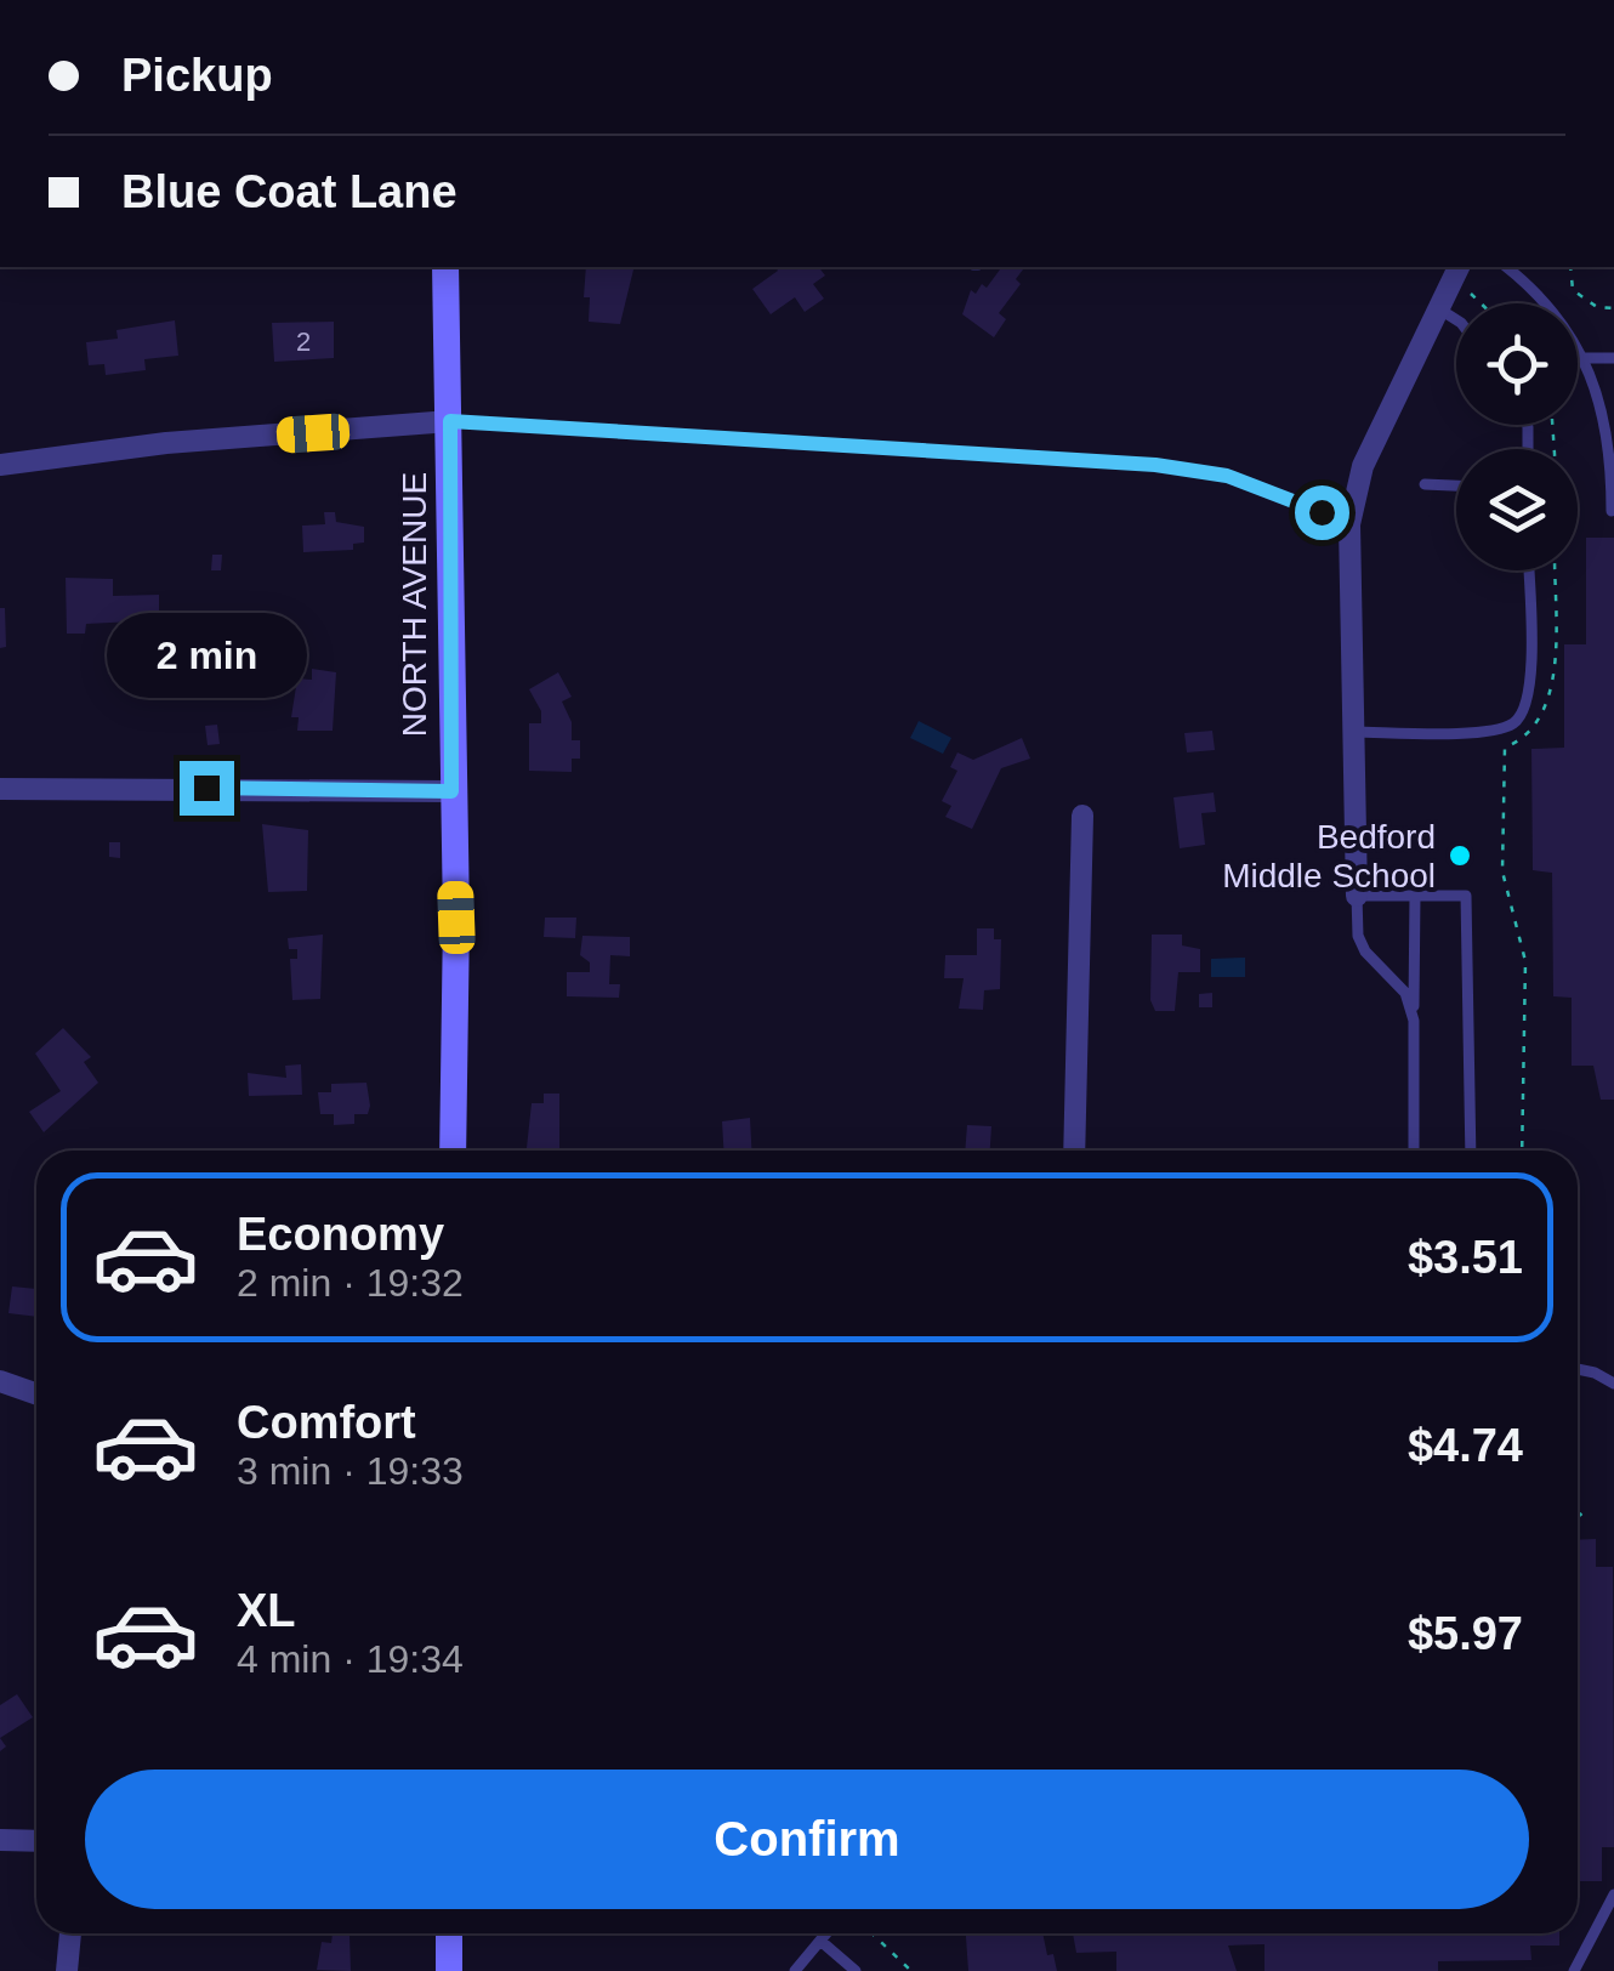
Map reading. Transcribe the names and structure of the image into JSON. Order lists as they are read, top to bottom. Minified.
{"streets":{"street":["NORTH AVENUE"]},"places":["Bedford Middle School"],"house_numbers":["2"],"page":{"banner":["Pickup","Blue Coat Lane"],"bubble":"2 min","list":[{"name":"Economy","note":"2 min · 19:32","value":"$3.51"},{"name":"Comfort","note":"3 min · 19:33","value":"$4.74"},{"name":"XL","note":"4 min · 19:34","value":"$5.97"}],"buttons":"Confirm"}}
